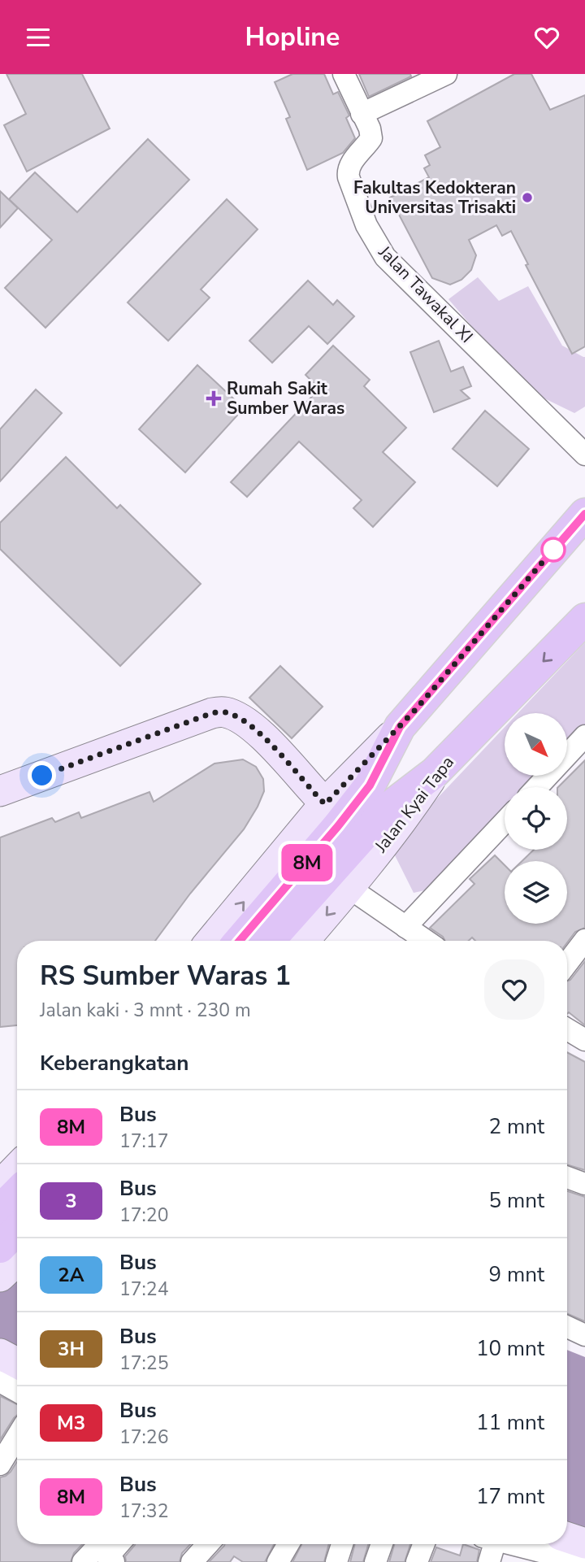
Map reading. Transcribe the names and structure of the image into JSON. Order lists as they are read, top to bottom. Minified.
{"streets":{"main road":["Jalan Kyai Tapa"],"street":["Jalan Tawakal XI"]},"places":{"other":["Fakultas Kedokteran Universitas Trisakti"],"health":["Rumah Sakit Sumber Waras"]},"lines":["bus line 8M"],"north":"bottom right","page":{"header":"Hopline","on_map":"8M","heading":[["RS Sumber Waras 1","Jalan kaki · 3 mnt · 230 m"],"Keberangkatan"],"list":[{"mark":"8M","name":"Bus","note":"17:17","value":"2 mnt"},{"mark":"3","name":"Bus","note":"17:20","value":"5 mnt"},{"mark":"2A","name":"Bus","note":"17:24","value":"9 mnt"},{"mark":"3H","name":"Bus","note":"17:25","value":"10 mnt"},{"mark":"M3","name":"Bus","note":"17:26","value":"11 mnt"},{"mark":"8M","name":"Bus","note":"17:32","value":"17 mnt"}]}}
